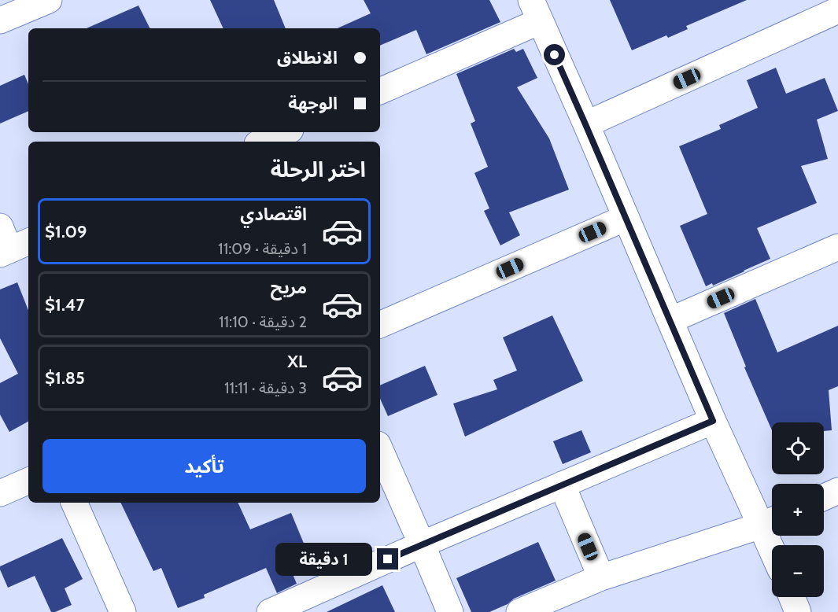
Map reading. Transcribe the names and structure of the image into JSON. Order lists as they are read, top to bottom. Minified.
{"page":{"banner":["الانطلاق","الوجهة"],"heading":"اختر الرحلة","list":[{"name":"اقتصادي","note":"1 دقيقة · 11:09","value":"$1.09"},{"name":"مريح","note":"2 دقيقة · 11:10","value":"$1.47"},{"name":"XL","note":"3 دقيقة · 11:11","value":"$1.85"}],"map_buttons":["+","−"],"buttons":"تأكيد","bubble":"1 دقيقة"}}
